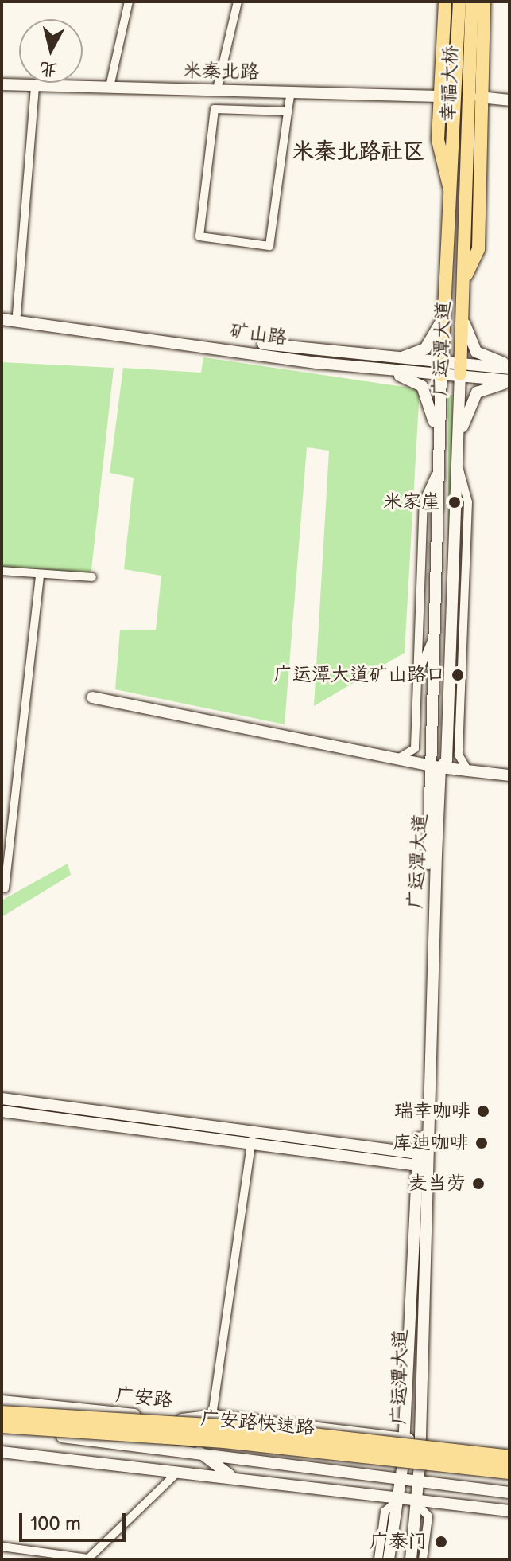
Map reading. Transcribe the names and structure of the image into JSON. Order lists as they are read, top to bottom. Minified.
{"streets":{"highway":["广安路快速路"],"main road":["米秦北路","幸福大桥","矿山路","广运潭大道","广安路"]},"crossings":[["幸福大桥","广运潭大道"],["矿山路","广运潭大道"],["广运潭大道","广安路"]],"districts":["米秦北路社区"],"places":["米家崖","广运潭大道矿山路口","瑞幸咖啡","库迪咖啡","麦当劳","广泰门"],"scale_bar":"100 m","north":"bottom"}
